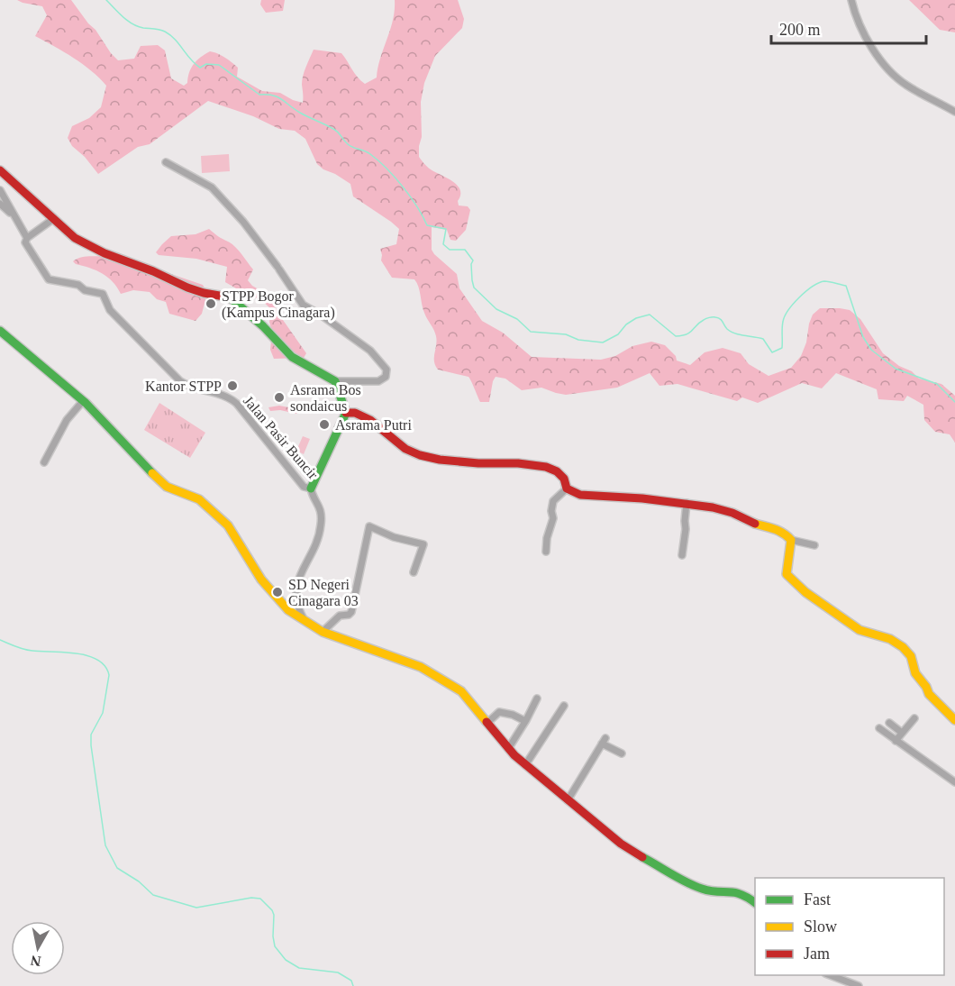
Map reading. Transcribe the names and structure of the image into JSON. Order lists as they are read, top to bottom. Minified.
{"streets":{"street":["Jalan Pasir Buncir"]},"places":["STPP Bogor (Kampus Cinagara)","Kantor STPP","Asrama Bos sondaicus","Asrama Putri","SD Negeri Cinagara 03"],"legend":["Fast","Slow","Jam"],"scale_bar":"200 m","north":"bottom"}
